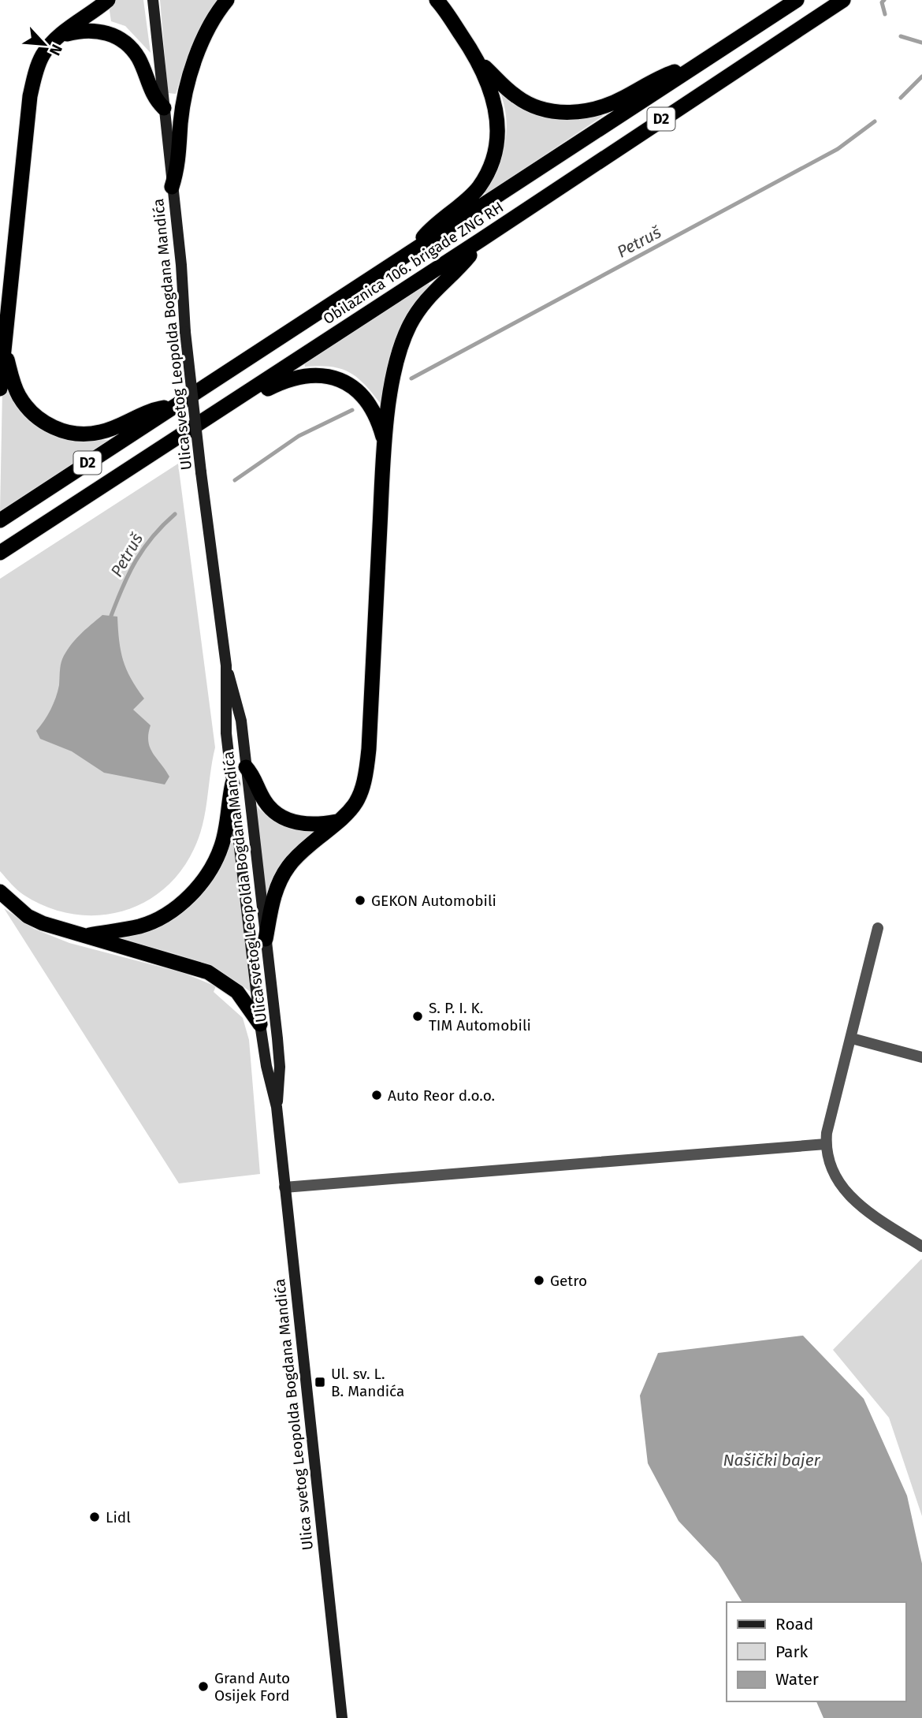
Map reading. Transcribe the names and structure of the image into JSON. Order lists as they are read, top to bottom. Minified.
{"streets":{"highway":["D2","Obilaznica 106. brigade ZNG RH"],"main road":["Ulica svetog Leopolda Bogdana Mandića"]},"water":["Petruš","Našički bajer"],"places":{"other":["GEKON Automobili","S. P. I. K. TIM Automobili","Auto Reor d.o.o.","Getro","Lidl","Grand Auto Osijek Ford"],"transit":["Ul. sv. L. B. Mandića"]},"legend":["Road","Park","Water"],"north":"bottom right"}
